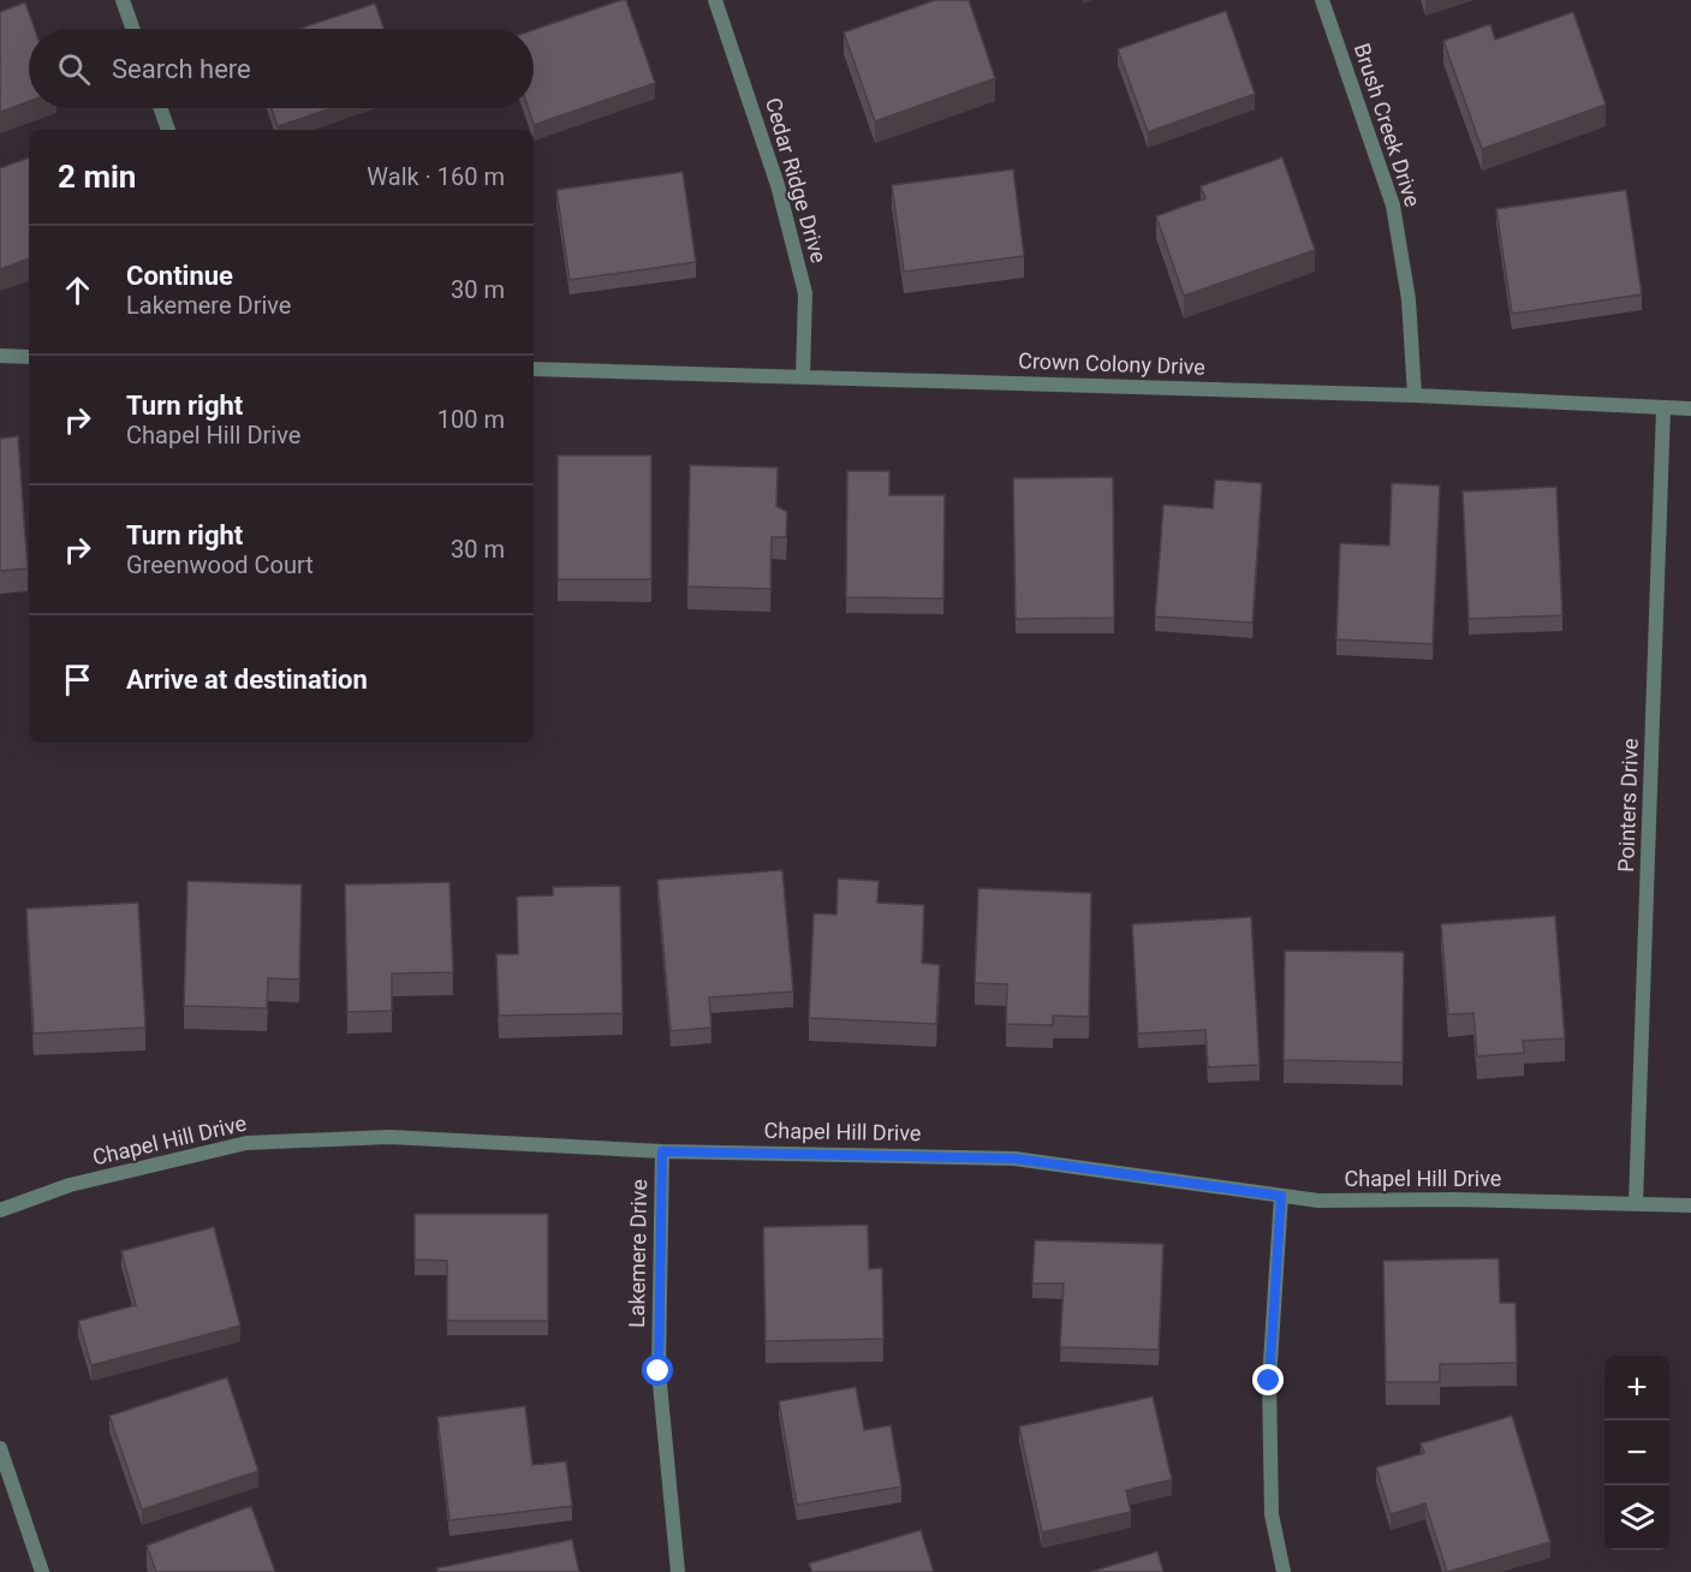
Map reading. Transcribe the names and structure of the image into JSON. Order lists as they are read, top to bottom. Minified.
{"streets":{"street":["Brush Creek Drive","Cedar Ridge Drive","Crown Colony Drive","Pointers Drive","Chapel Hill Drive","Lakemere Drive"]},"crossings":[["Brush Creek Drive","Crown Colony Drive"],["Cedar Ridge Drive","Crown Colony Drive"],["Crown Colony Drive","Pointers Drive"],["Pointers Drive","Chapel Hill Drive"],["Chapel Hill Drive","Lakemere Drive"]],"page":{"search":"Search here","heading":["2 min","Walk · 160 m"],"list":[["Continue","Lakemere Drive","30 m"],["Turn right","Chapel Hill Drive","100 m"],["Turn right","Greenwood Court","30 m"],"Arrive at destination"],"map_buttons":["+","−"]}}
